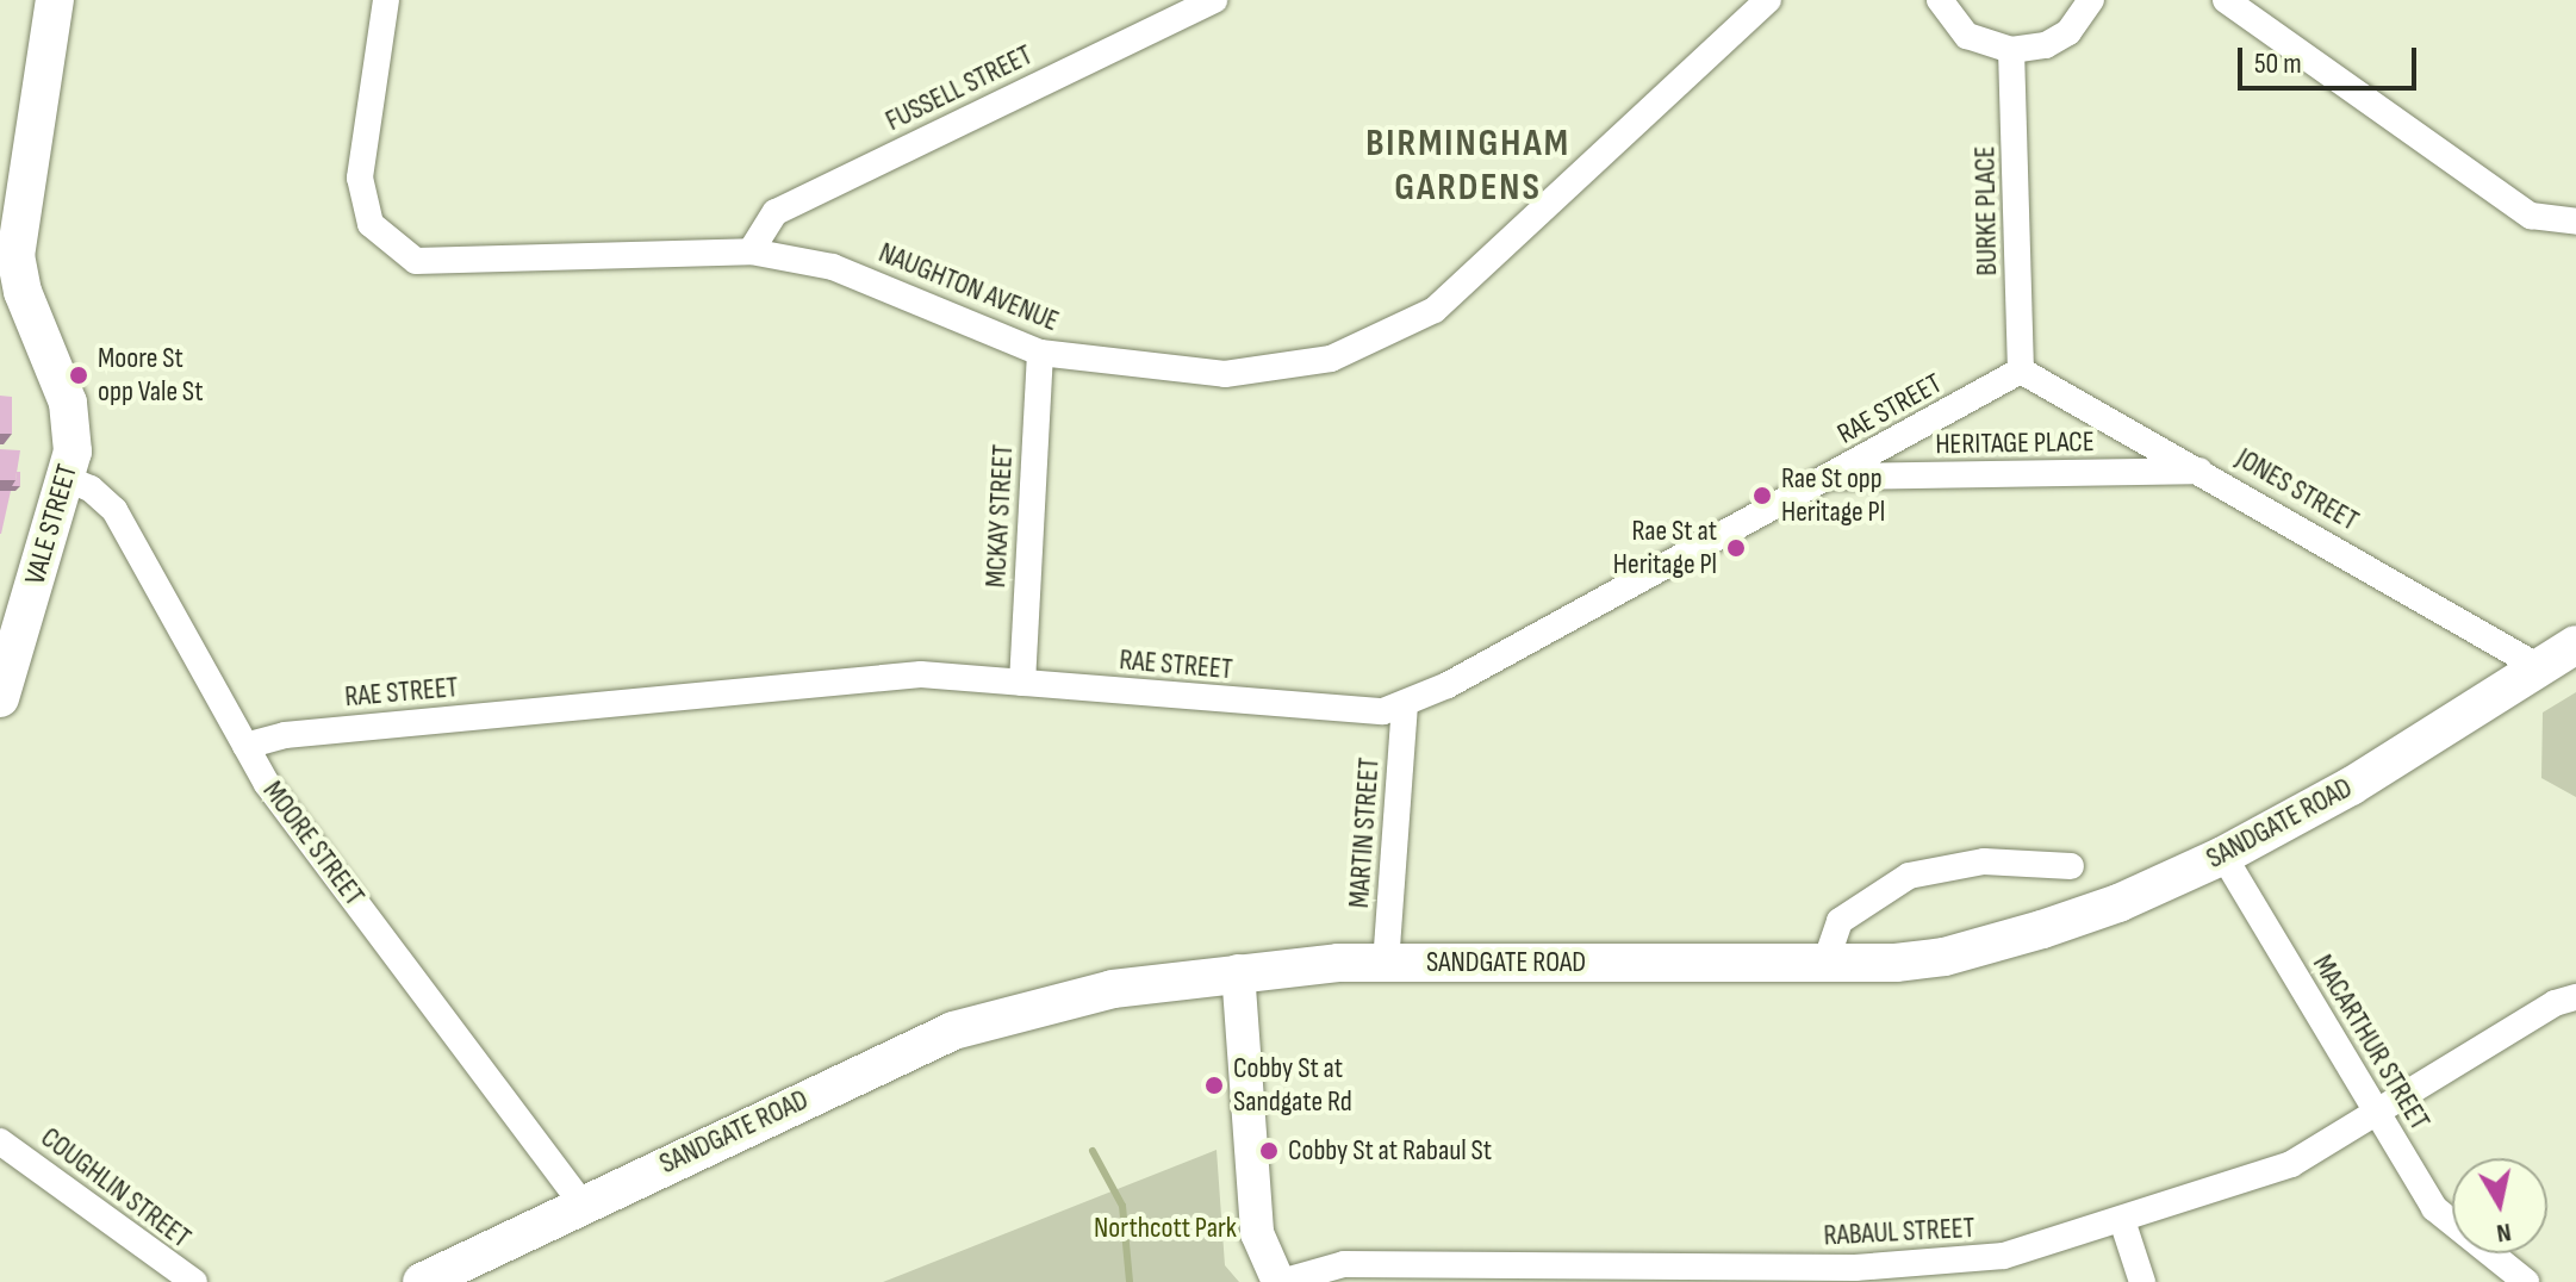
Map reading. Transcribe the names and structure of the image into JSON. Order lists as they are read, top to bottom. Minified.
{"streets":{"main road":["VALE STREET","SANDGATE ROAD"],"street":["FUSSELL STREET","BURKE PLACE","NAUGHTON AVENUE","RAE STREET","HERITAGE PLACE","JONES STREET","MCKAY STREET","MARTIN STREET","MOORE STREET","MACARTHUR STREET","COUGHLIN STREET","RABAUL STREET"]},"crossings":[["FUSSELL STREET","NAUGHTON AVENUE"],["BURKE PLACE","RAE STREET"],["BURKE PLACE","JONES STREET"],["NAUGHTON AVENUE","MCKAY STREET"],["RAE STREET","HERITAGE PLACE"],["RAE STREET","JONES STREET"],["RAE STREET","MCKAY STREET"],["RAE STREET","MARTIN STREET"],["RAE STREET","MOORE STREET"],["HERITAGE PLACE","JONES STREET"],["JONES STREET","SANDGATE ROAD"],["VALE STREET","MOORE STREET"],["SANDGATE ROAD","MARTIN STREET"],["SANDGATE ROAD","MOORE STREET"],["SANDGATE ROAD","MACARTHUR STREET"],["MACARTHUR STREET","RABAUL STREET"]],"districts":["BIRMINGHAM GARDENS"],"parks":["Northcott Park"],"places":["Moore St opp Vale St","Rae St opp Heritage Pl","Rae St at Heritage Pl","Cobby St at Sandgate Rd","Cobby St at Rabaul St"],"scale_bar":"50 m","north":"bottom"}
